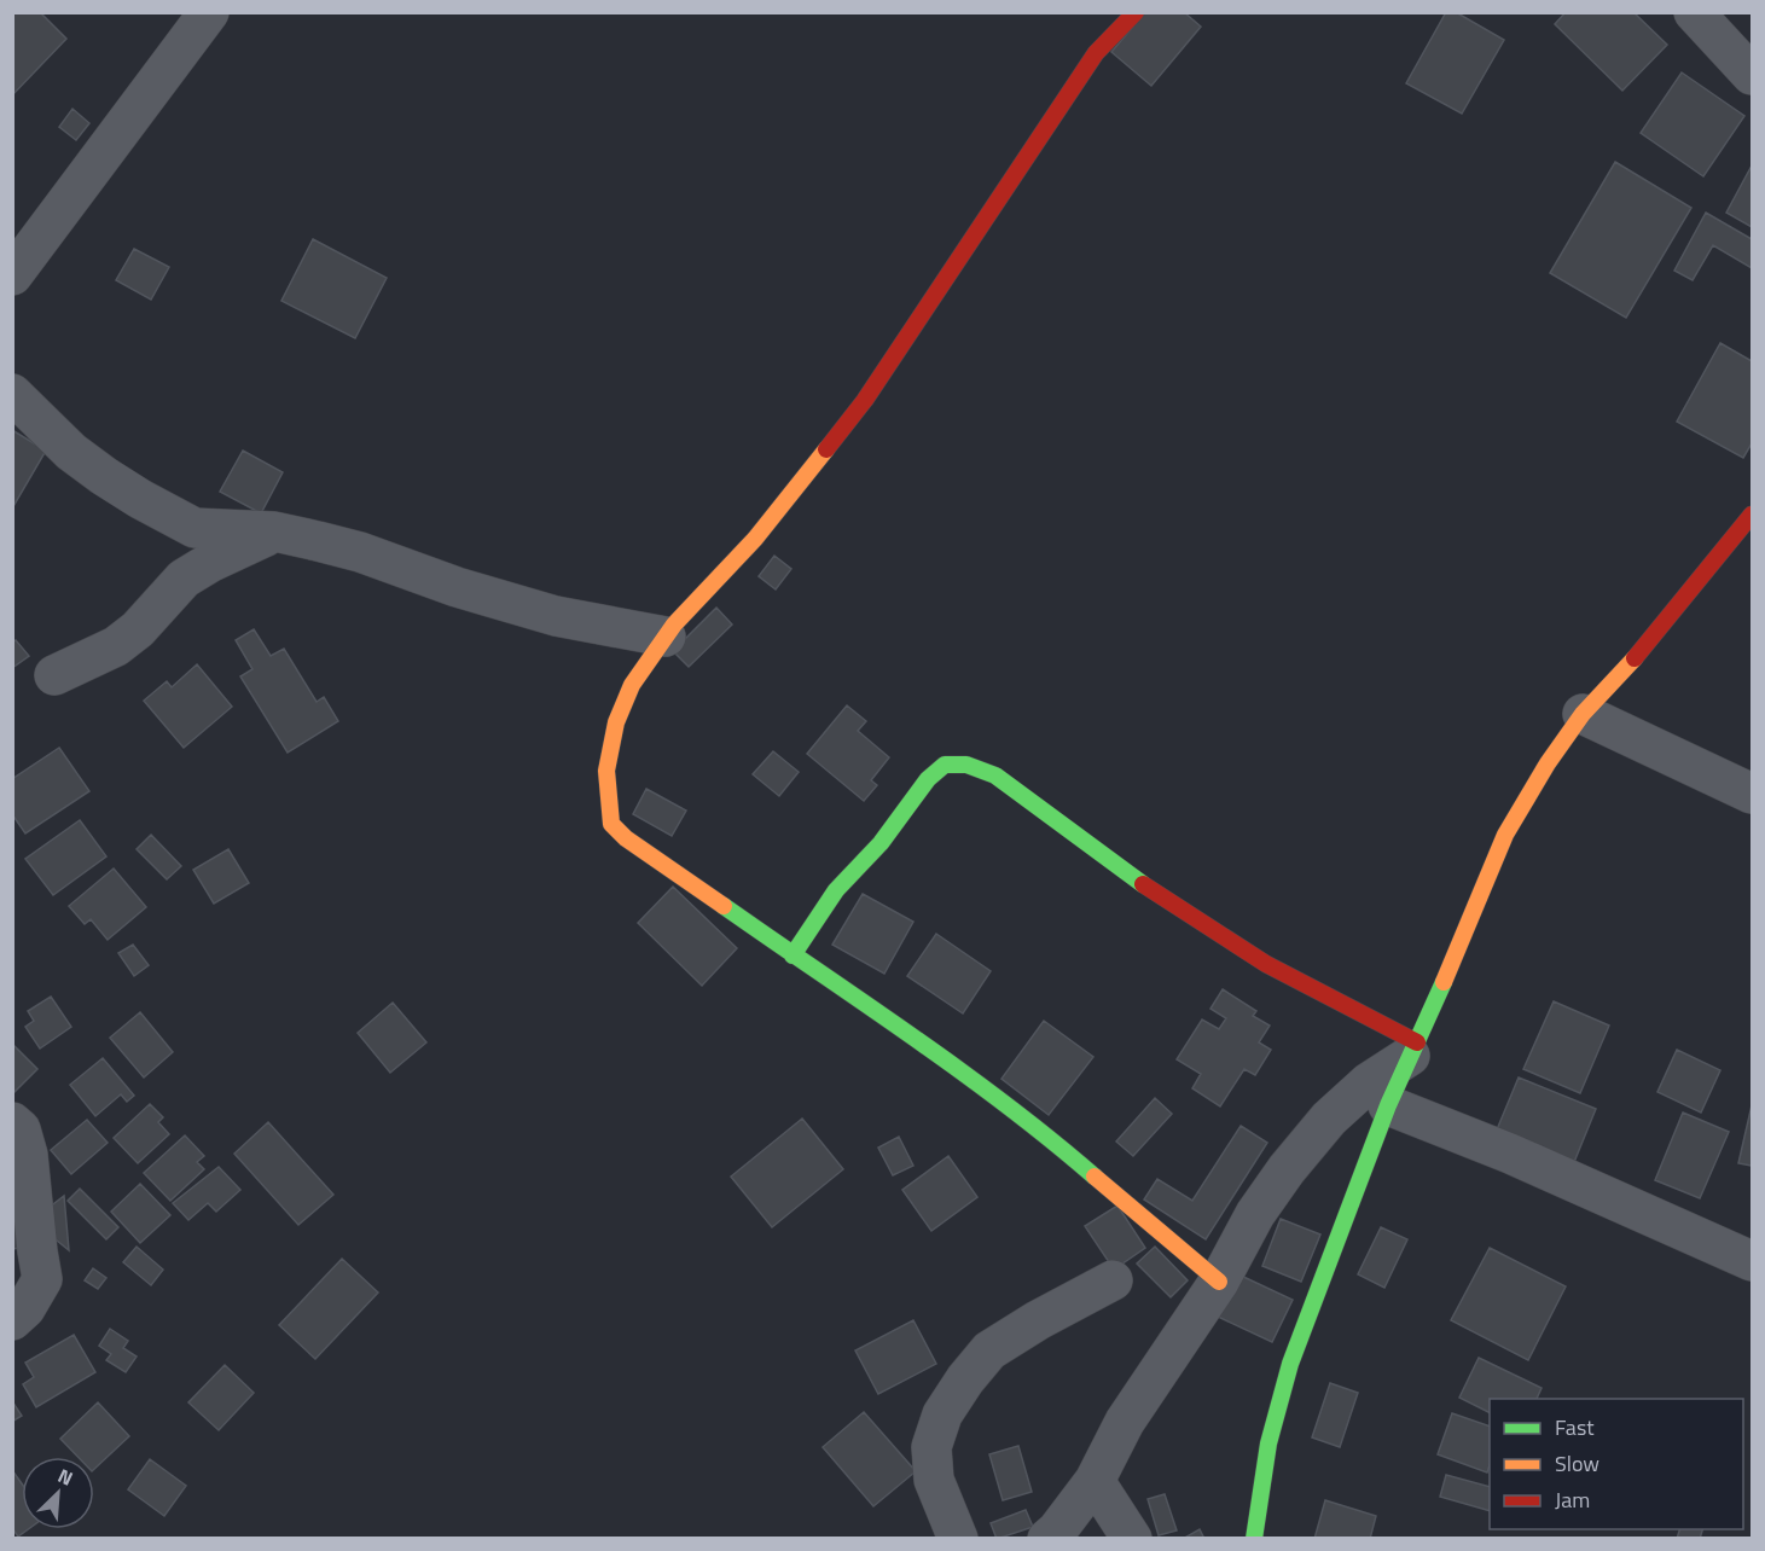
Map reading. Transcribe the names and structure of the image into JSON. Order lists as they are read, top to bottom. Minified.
{"legend":["Fast","Slow","Jam"],"north":"top right"}
